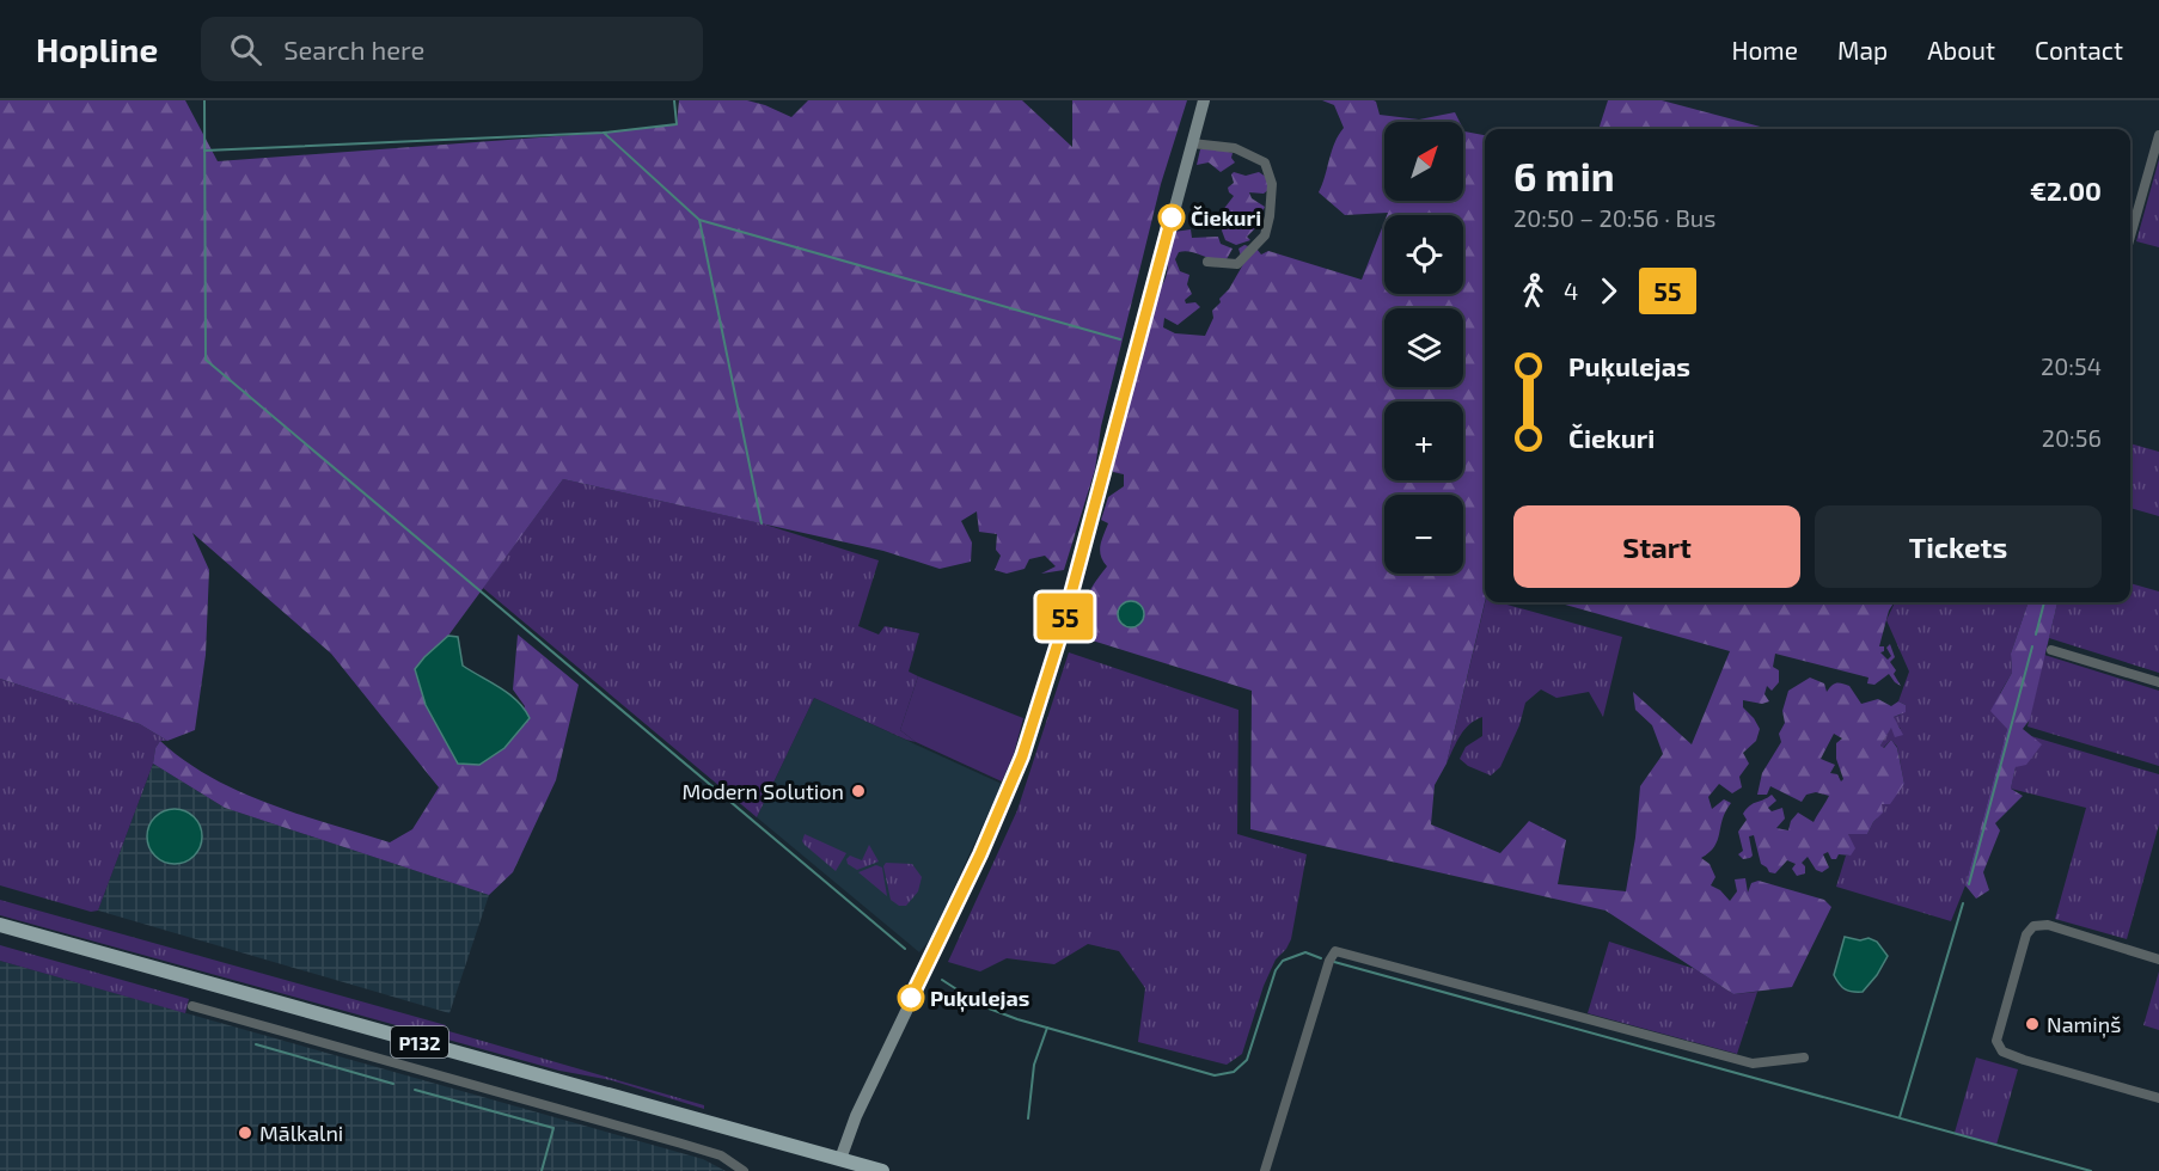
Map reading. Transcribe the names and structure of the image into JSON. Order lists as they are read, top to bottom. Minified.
{"streets":{"main road":["P132"]},"places":["Čiekuri","Modern Solution","Puķulejas","Namiņš","Mālkalni"],"lines":["bus line 55"],"north":"top right","page":{"header":"Hopline","search":"Search here","nav":["Home","Map","About","Contact"],"on_map":"55","map_buttons":["+","−"],"heading":["6 min","20:50 – 20:56 · Bus","€2.00"],"legs":["4","55"],"list":[{"name":"Puķulejas","value":"20:54"},{"name":"Čiekuri","value":"20:56"}],"buttons":["Start","Tickets"]}}
